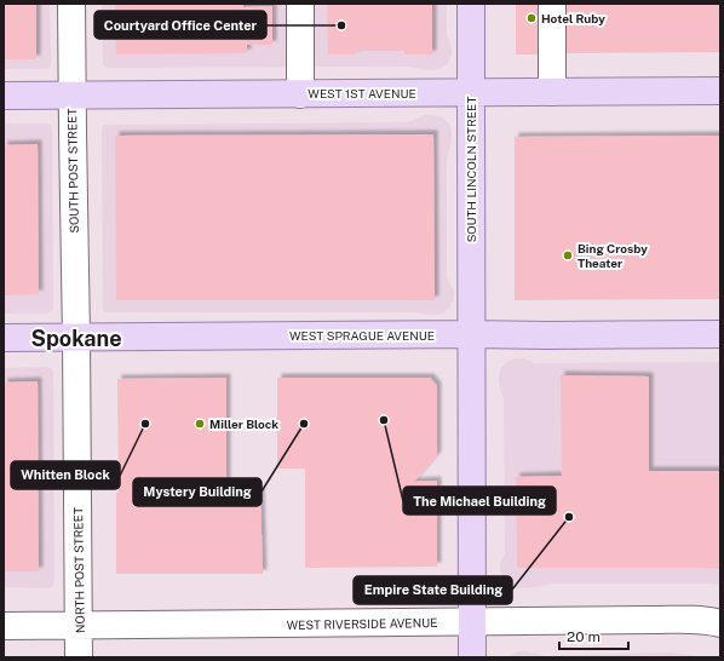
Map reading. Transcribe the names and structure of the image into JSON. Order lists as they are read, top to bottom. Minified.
{"streets":{"main road":["WEST 1ST AVENUE","SOUTH LINCOLN STREET","WEST SPRAGUE AVENUE"],"street":["SOUTH POST STREET","NORTH POST STREET","WEST RIVERSIDE AVENUE"]},"crossings":[["WEST 1ST AVENUE","SOUTH LINCOLN STREET"],["WEST 1ST AVENUE","SOUTH POST STREET"],["SOUTH LINCOLN STREET","WEST SPRAGUE AVENUE"],["SOUTH LINCOLN STREET","WEST RIVERSIDE AVENUE"],["SOUTH POST STREET","WEST SPRAGUE AVENUE"],["SOUTH POST STREET","NORTH POST STREET"],["WEST SPRAGUE AVENUE","NORTH POST STREET"],["NORTH POST STREET","WEST RIVERSIDE AVENUE"]],"districts":["Spokane"],"places":["Hotel Ruby","Courtyard Office Center","Bing Crosby Theater","The Michael Building","Whitten Block","Miller Block","Mystery Building","Empire State Building"],"scale_bar":"20 m"}
